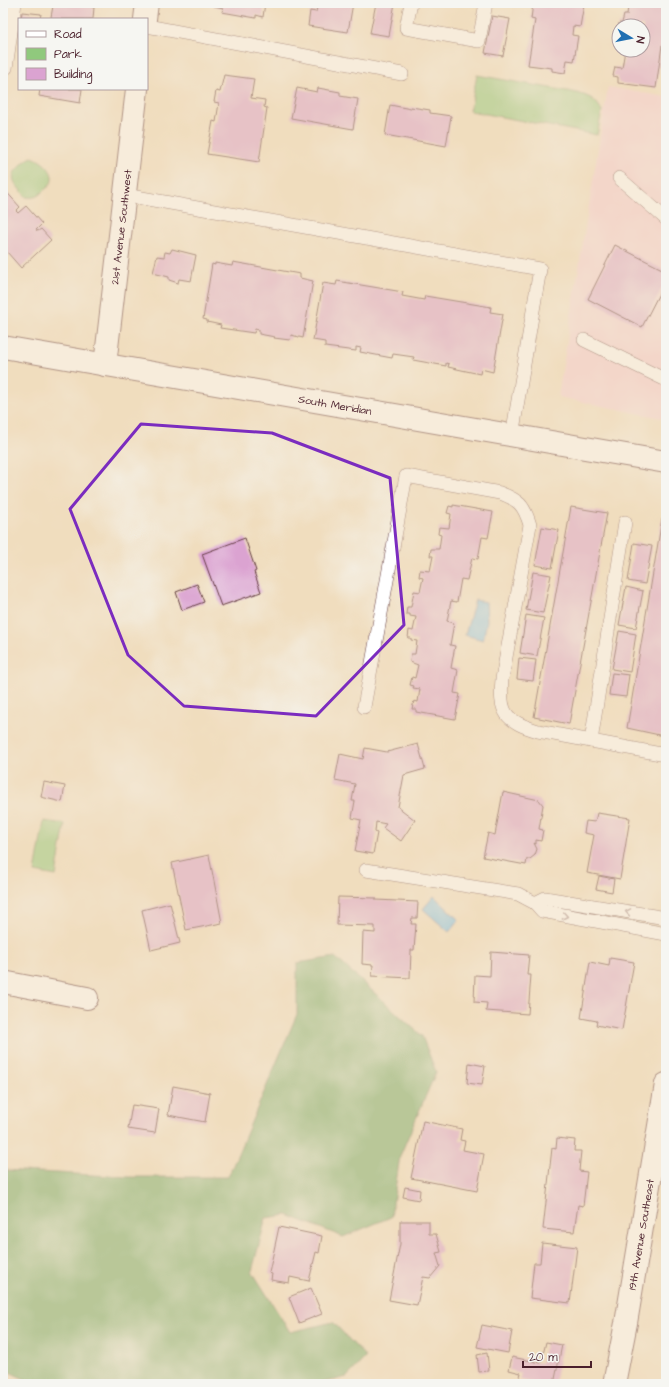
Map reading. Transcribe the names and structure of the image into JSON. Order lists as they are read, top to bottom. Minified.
{"streets":{"street":["21st Avenue Southwest","South Meridian","19th Avenue Southeast"]},"crossings":[["21st Avenue Southwest","South Meridian"]],"legend":["Road","Park","Building"],"scale_bar":"20 m","north":"right"}
